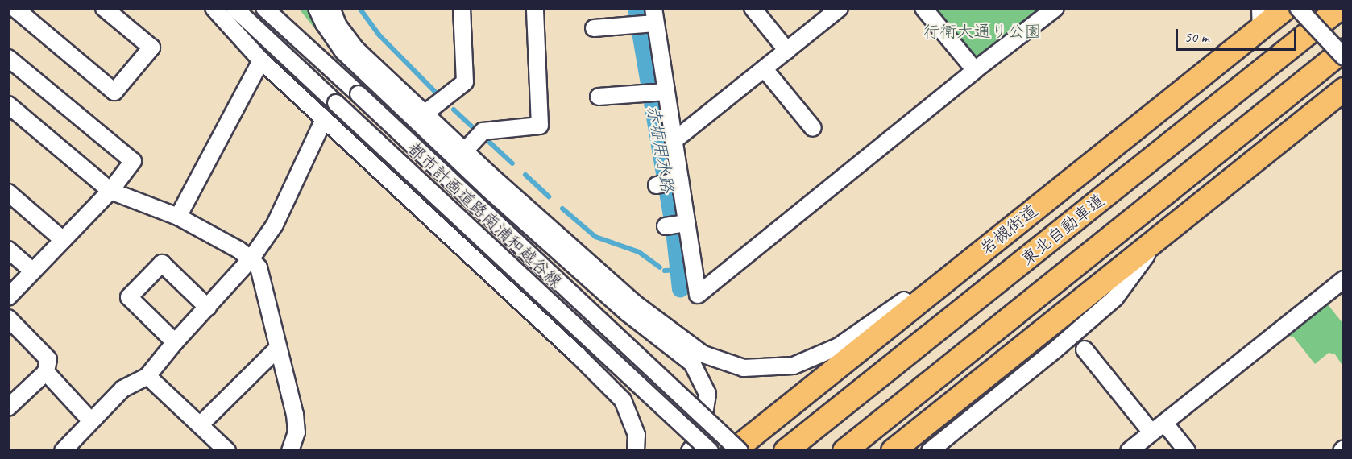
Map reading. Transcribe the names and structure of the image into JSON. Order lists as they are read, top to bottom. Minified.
{"streets":{"highway":["岩槻街道","東北自動車道"],"street":["都市計画道路南浦和越谷線"]},"water":["赤堀用水路"],"parks":["行衛大通り公園"],"scale_bar":"50 m"}
